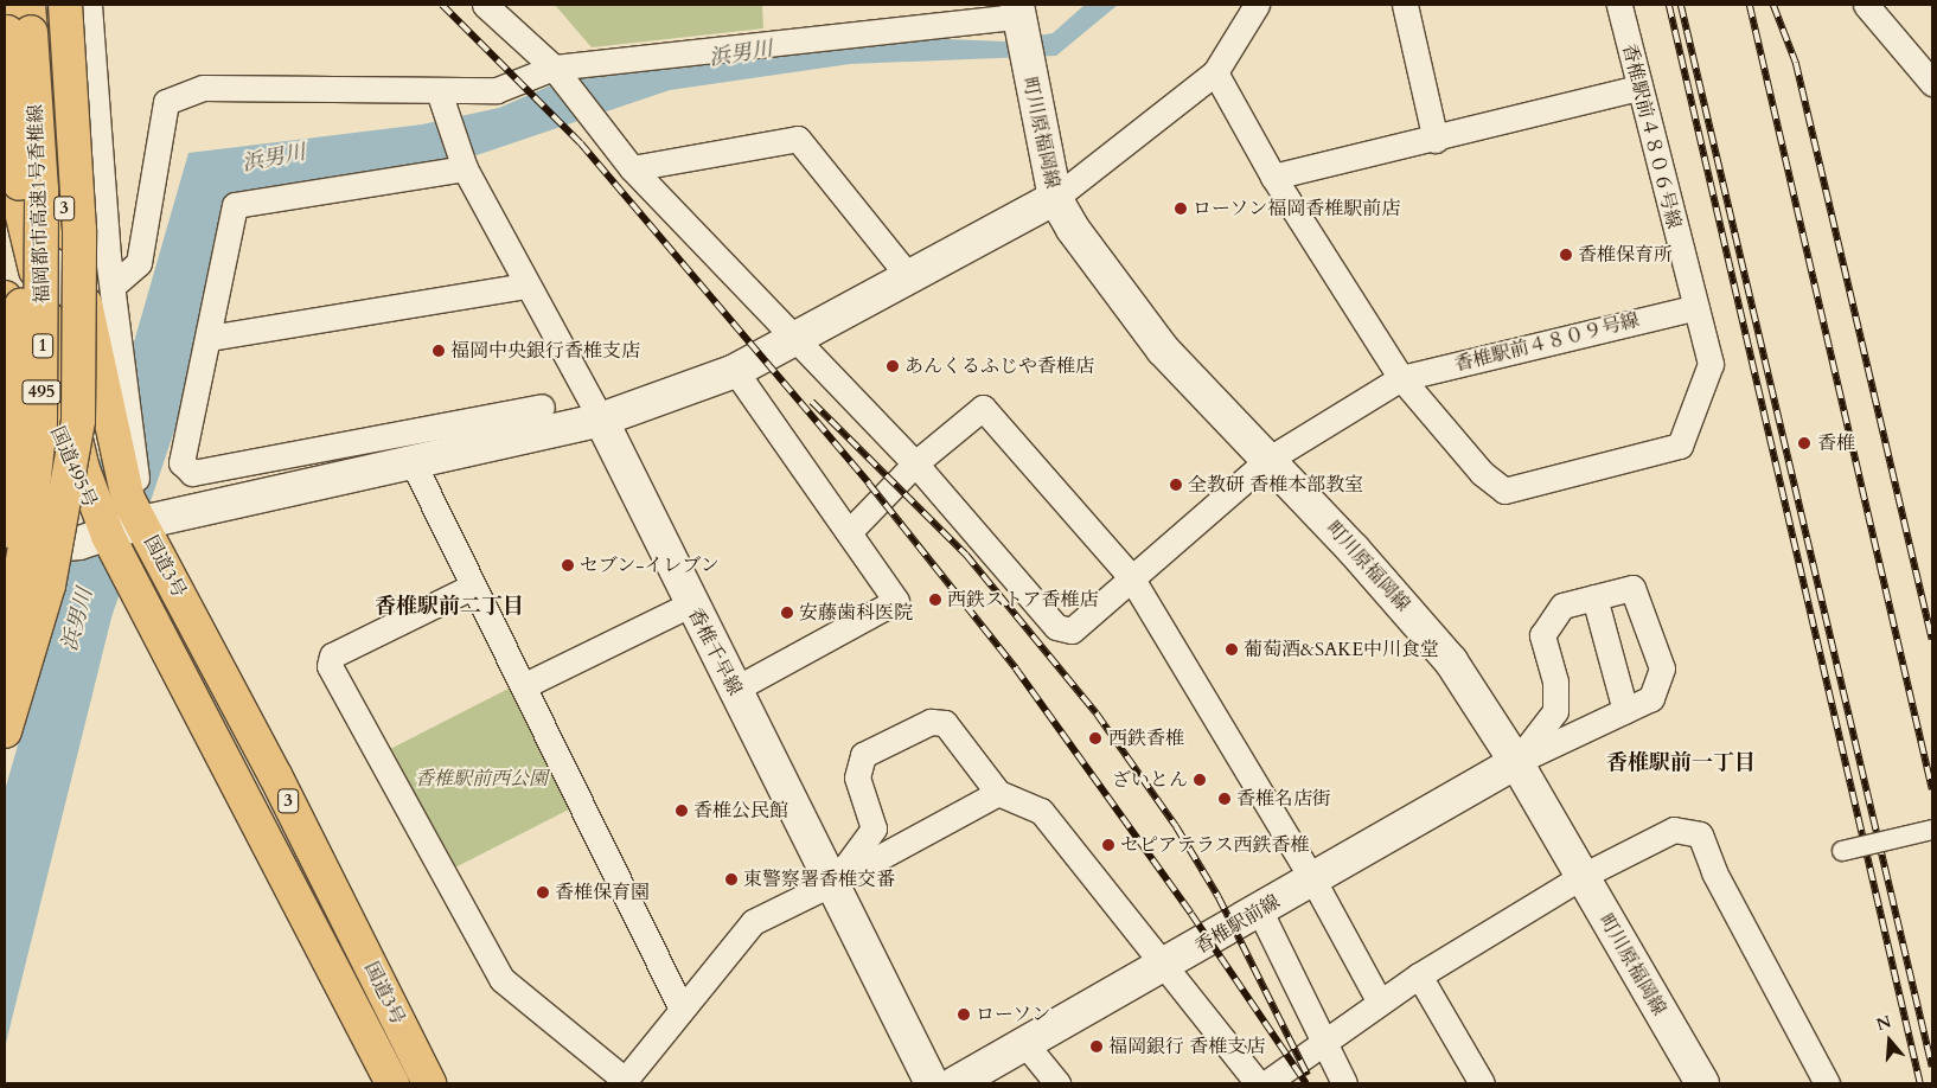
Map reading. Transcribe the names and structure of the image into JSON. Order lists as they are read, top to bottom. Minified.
{"streets":{"highway":["福岡都市高速1号香椎線","3","1","495","国道495号","国道3号"],"main road":["町川原福岡線","香椎千早線","香椎駅前線"],"street":["香椎駅前４８０６号線","香椎駅前４８０９号線"]},"crossings":[["町川原福岡線","香椎駅前線"],["香椎駅前４８０６号線","香椎駅前４８０９号線"],["福岡都市高速1号香椎線","国道3号"],["国道495号","国道3号"]],"districts":["香椎駅前二丁目","香椎駅前一丁目"],"water":["浜男川"],"parks":["香椎駅前西公園"],"places":["ローソン福岡香椎駅前店","香椎保育所","福岡中央銀行香椎支店","あんくるふじや香椎店","香椎","全教研 香椎本部教室","セブン-イレブン","西鉄ストア香椎店","安藤歯科医院","葡萄酒&SAKE中川食堂","西鉄香椎","ざいとん","香椎名店街","香椎公民館","セピアテラス西鉄香椎","東警察署香椎交番","香椎保育園","ローソン","福岡銀行 香椎支店"],"north":"top"}
